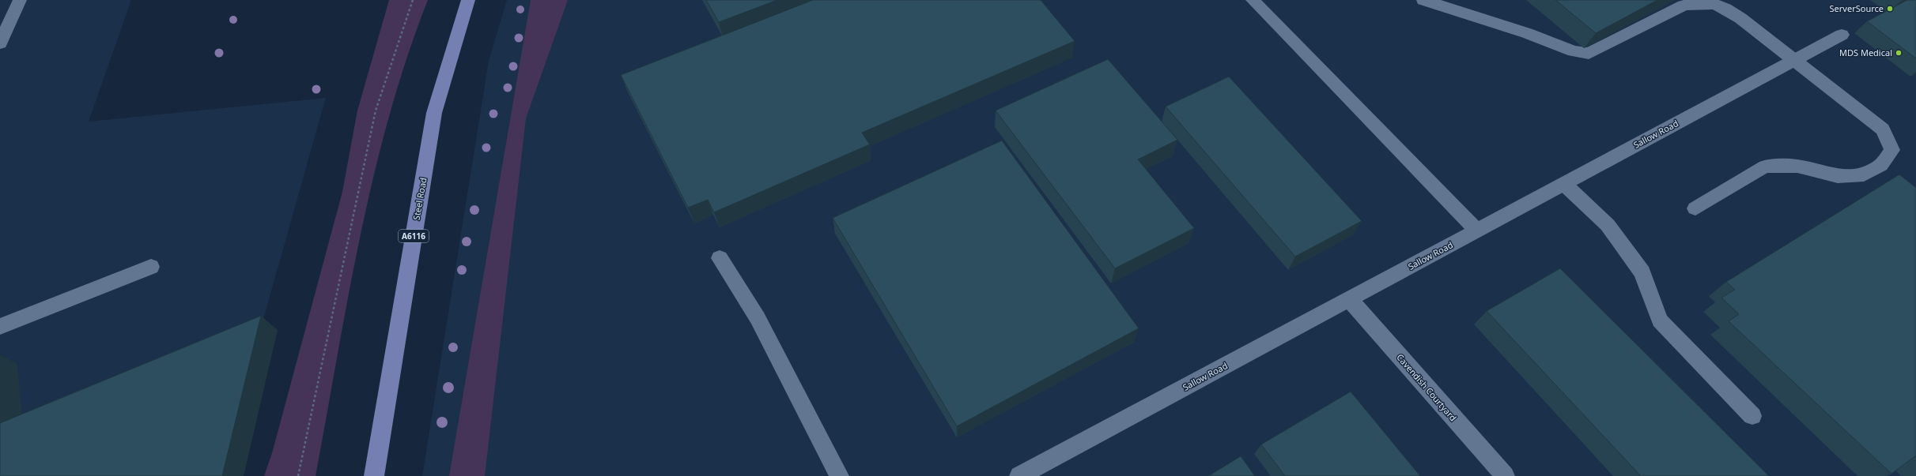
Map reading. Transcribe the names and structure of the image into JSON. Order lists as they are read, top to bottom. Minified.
{"streets":{"main road":["Steel Road","A6116"],"street":["Sallow Road","Cavendish Courtyard"]},"crossings":[["Sallow Road","Cavendish Courtyard"]],"places":["ServerSource","MDS Medical"]}
